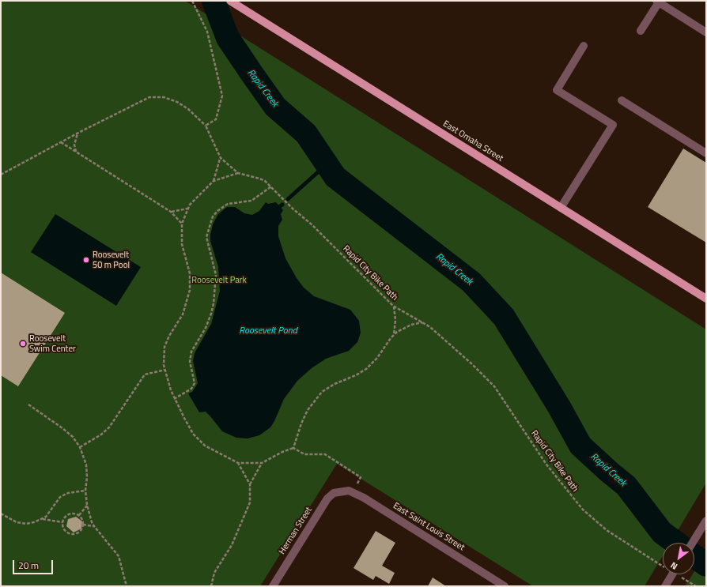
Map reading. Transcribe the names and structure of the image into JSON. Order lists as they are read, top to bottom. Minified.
{"streets":{"main road":["East Omaha Street"],"street":["East Saint Louis Street","Herman Street"],"path":["Rapid City Bike Path"]},"crossings":[["East Saint Louis Street","Herman Street"]],"water":["Rapid Creek","Roosevelt Pond"],"parks":["Roosevelt Park"],"places":["Roosevelt 50 m Pool","Roosevelt Swim Center"],"scale_bar":"20 m","north":"bottom left"}
